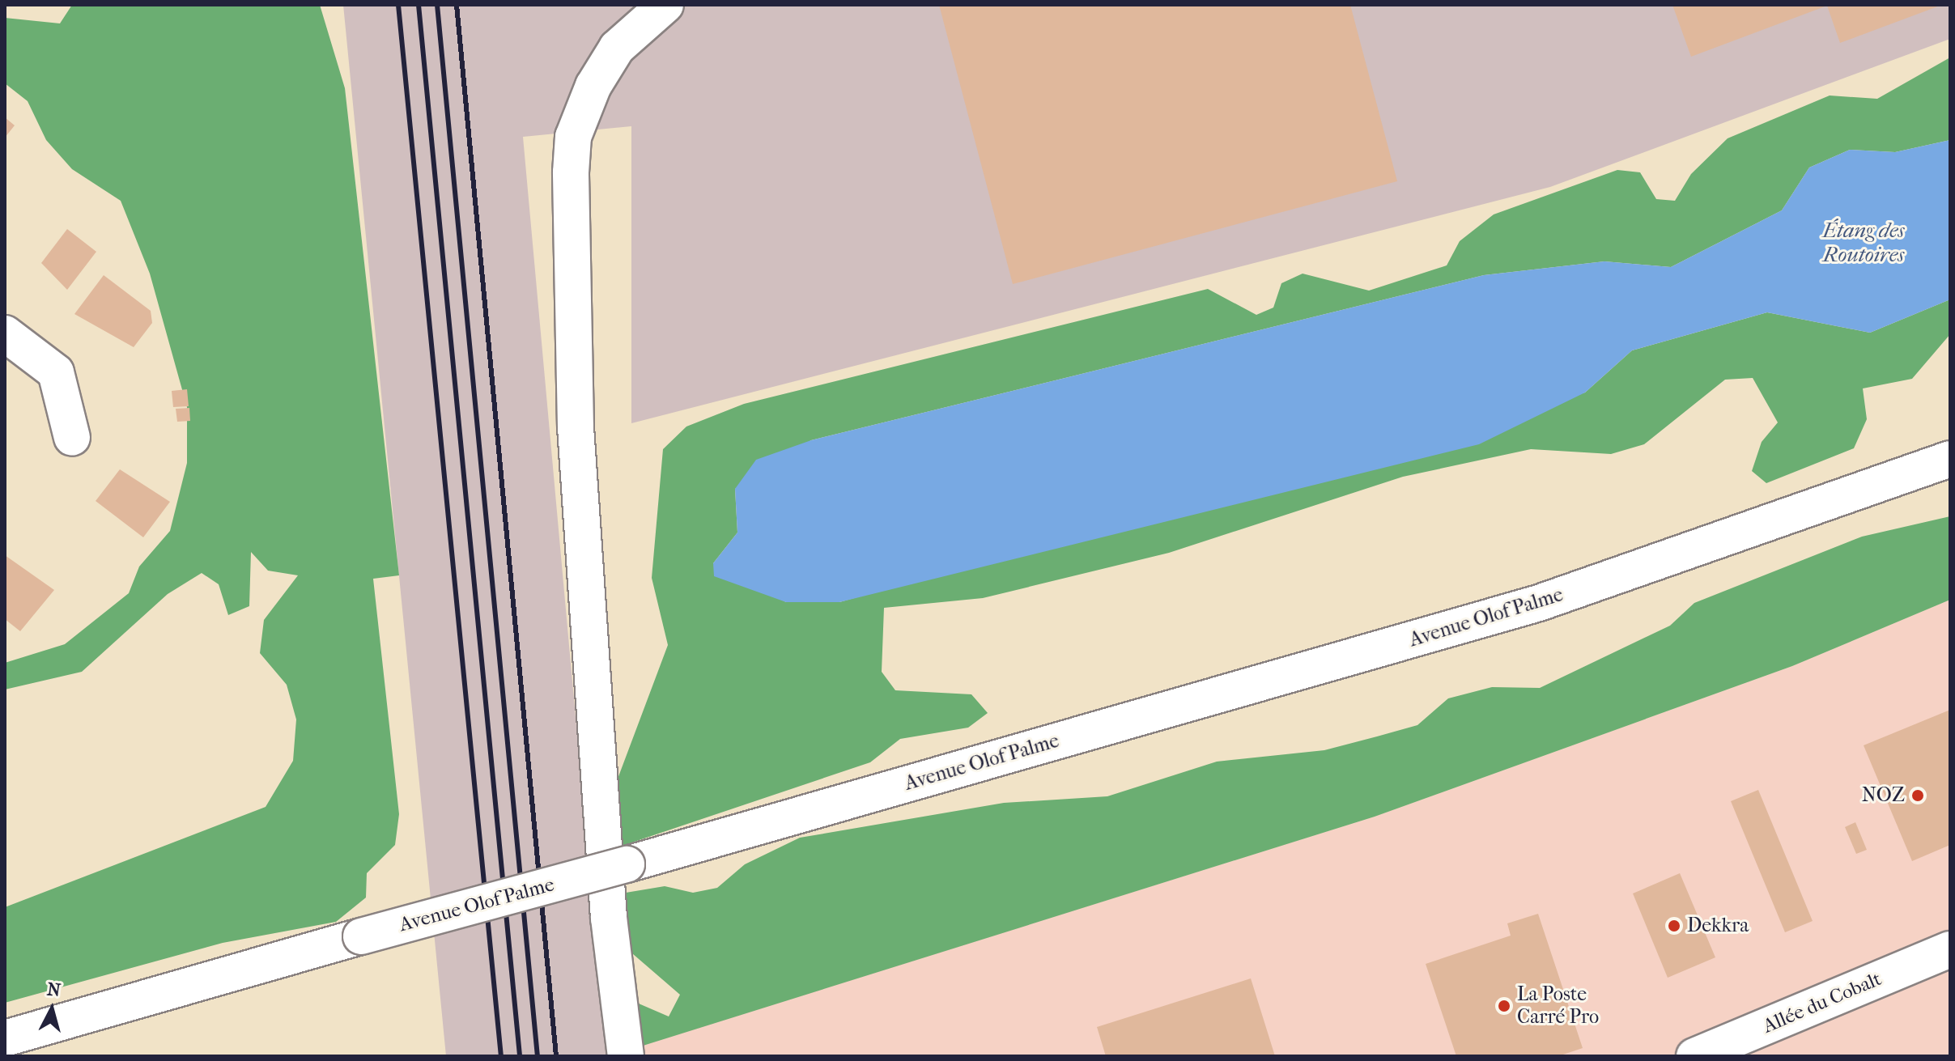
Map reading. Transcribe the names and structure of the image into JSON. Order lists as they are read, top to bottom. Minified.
{"streets":{"main road":["Avenue Olof Palme","Allée du Cobalt"]},"water":["Étang des Routoires"],"places":["NOZ","Dekkra","La Poste Carré Pro"],"north":"top"}
